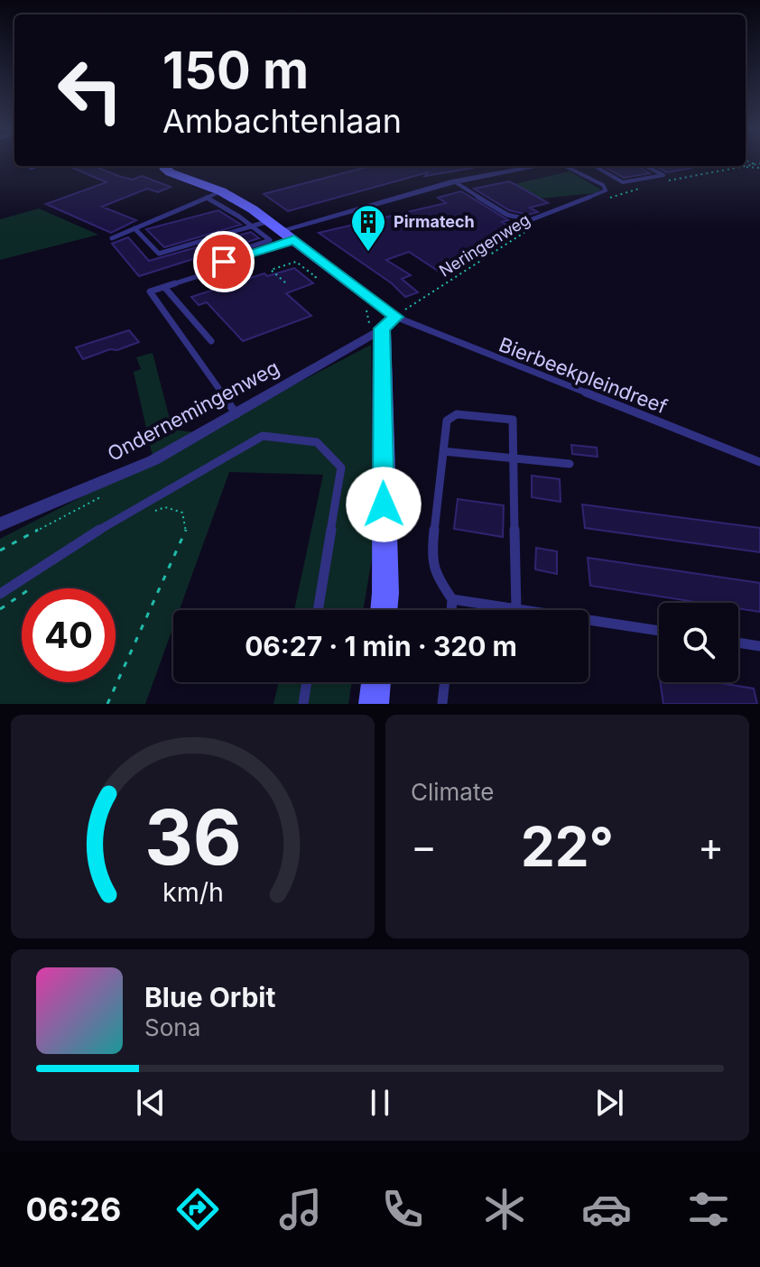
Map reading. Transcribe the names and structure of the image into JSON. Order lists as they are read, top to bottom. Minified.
{"streets":{"street":["Ondernemingenweg"],"lane":["Bierbeekpleindreef"],"path":["Neringenweg"]},"crossings":[["Neringenweg","Bierbeekpleindreef"],["Neringenweg","Ondernemingenweg"],["Bierbeekpleindreef","Ondernemingenweg"]],"places":{"building":["Pirmatech"]},"page":{"turn":["150 m","Ambachtenlaan"],"limit":"40","trip":"06:27 · 1 min · 320 m","tile":"Climate","heat":["−","22°","+"],"song":["Blue Orbit","Sona"],"tabs":"06:26","gauge":["36","km/h"]}}
